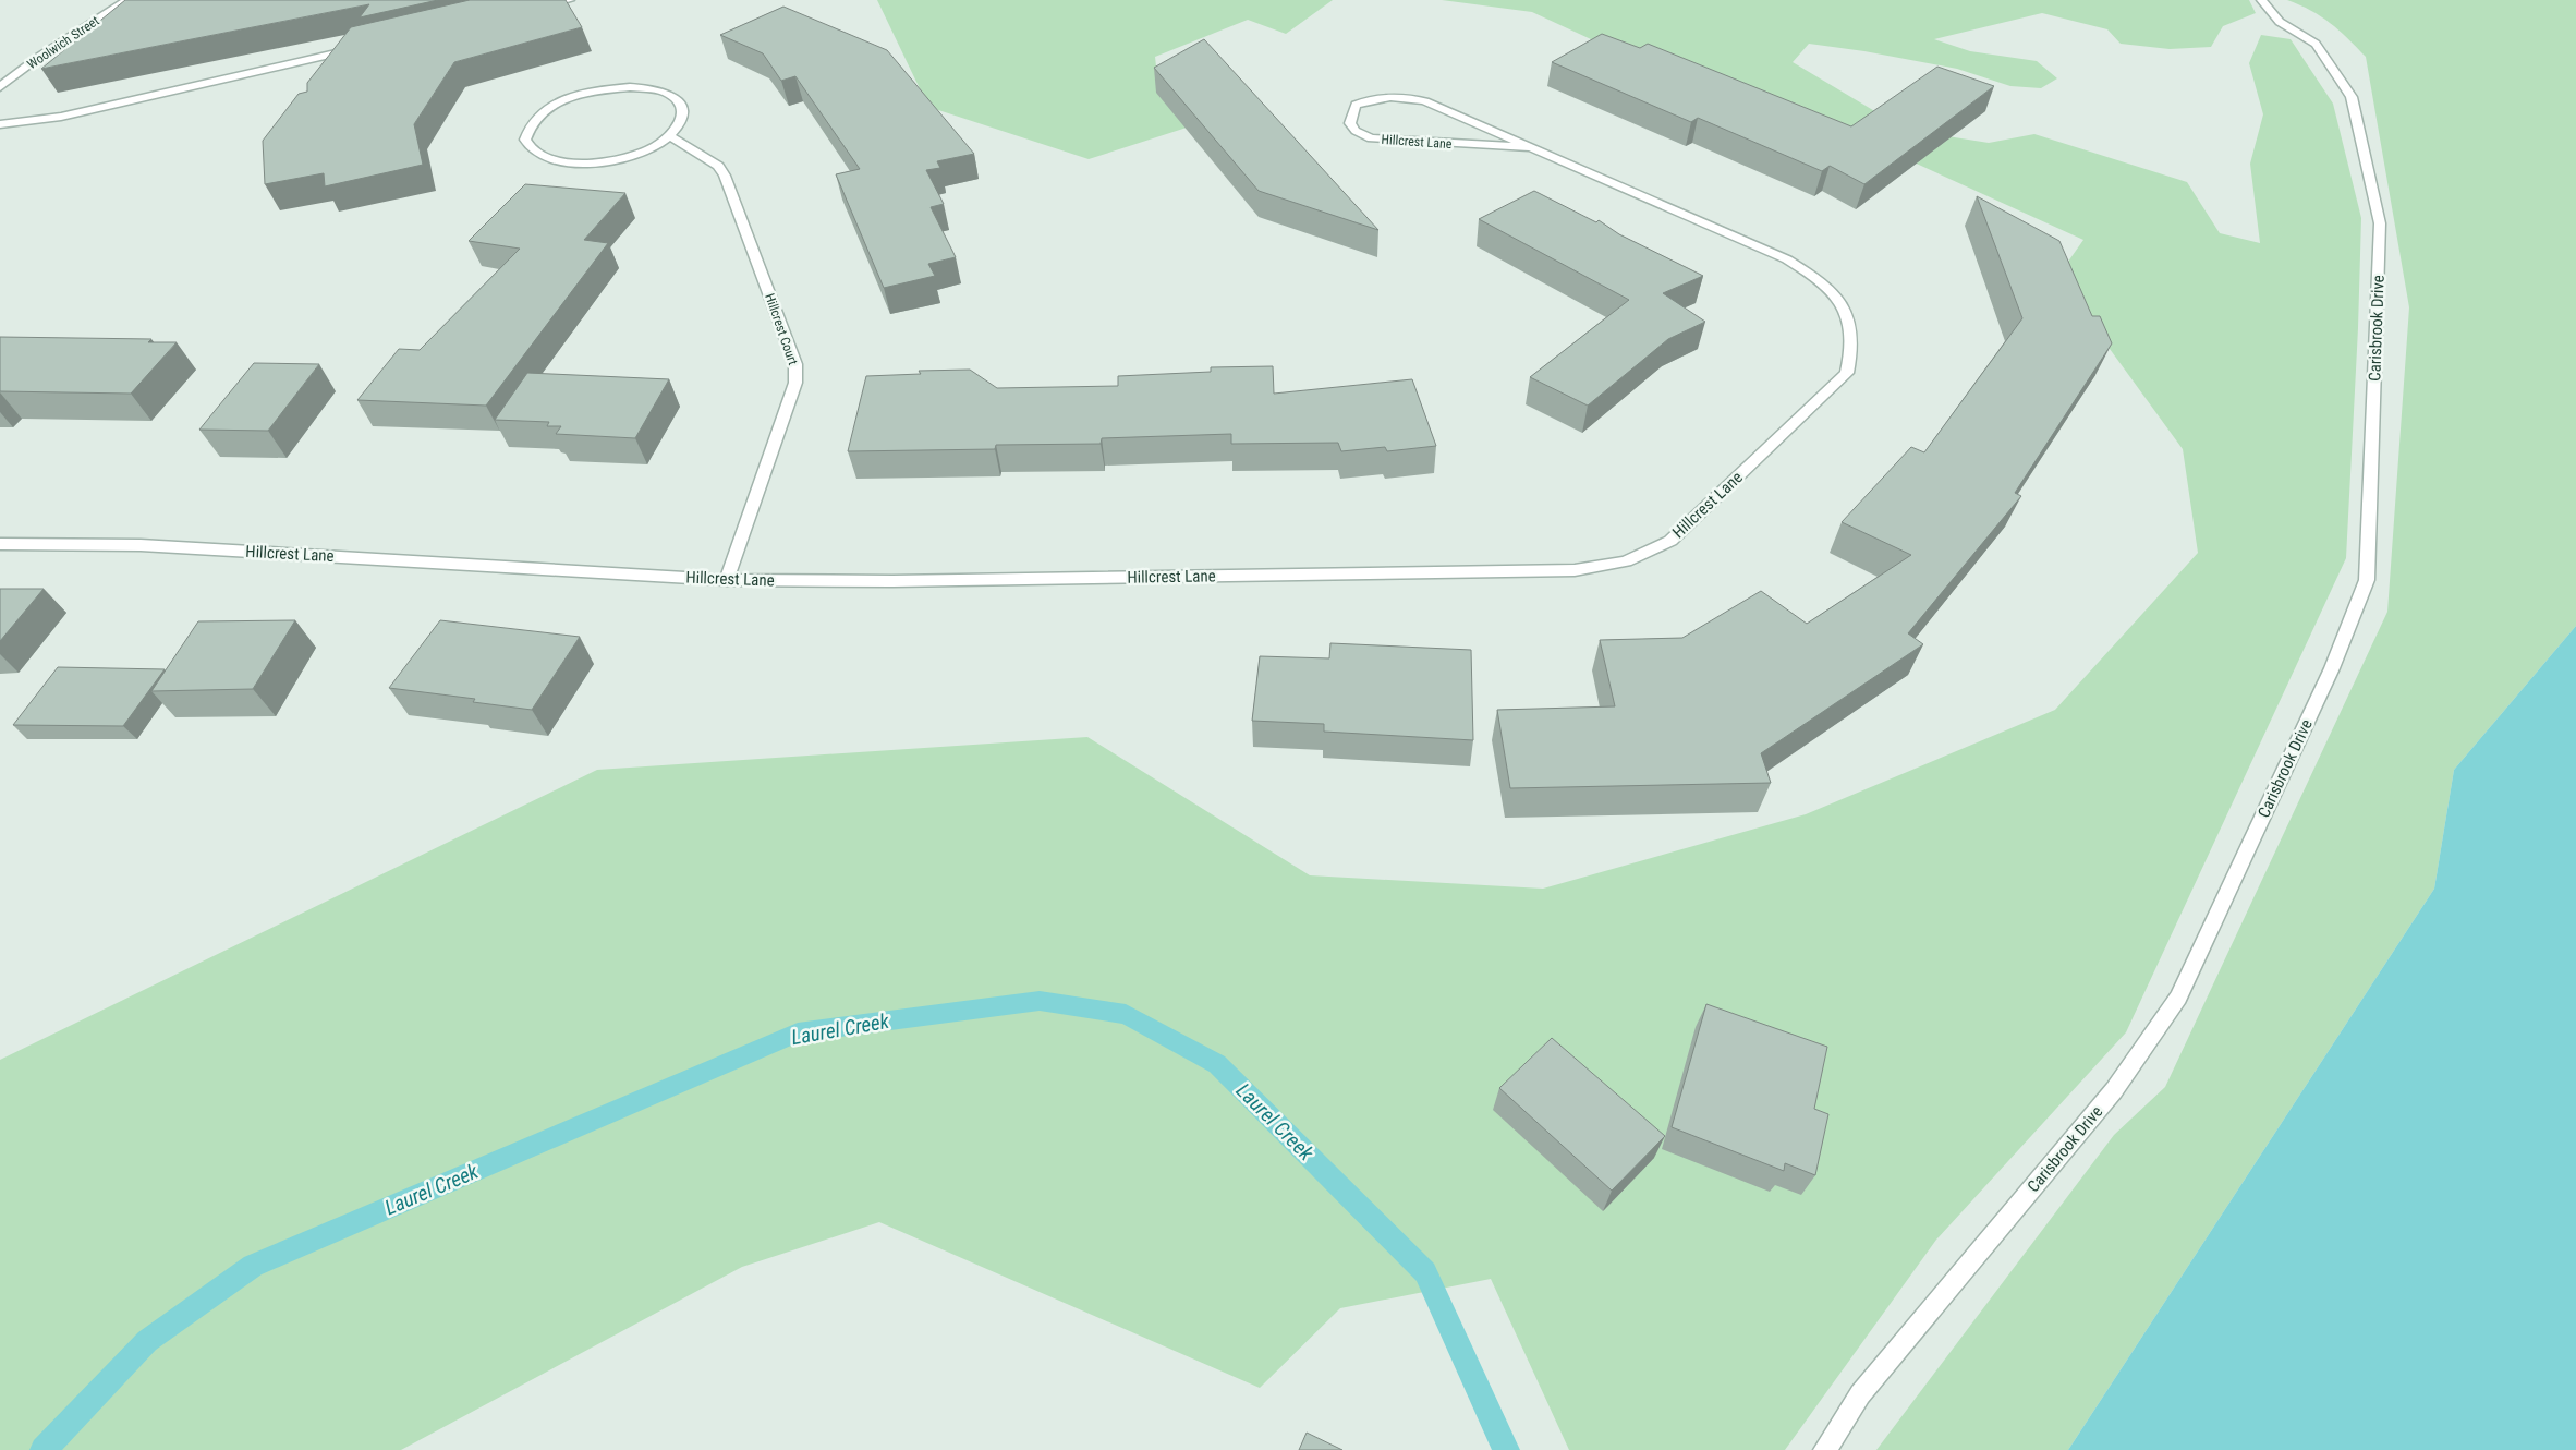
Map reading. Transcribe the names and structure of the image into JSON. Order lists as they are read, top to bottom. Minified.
{"streets":{"street":["Woolwich Street","Hillcrest Lane","Carisbrook Drive","Hillcrest Court"]},"crossings":[["Hillcrest Lane","Hillcrest Court"]],"water":["Laurel Creek"]}
